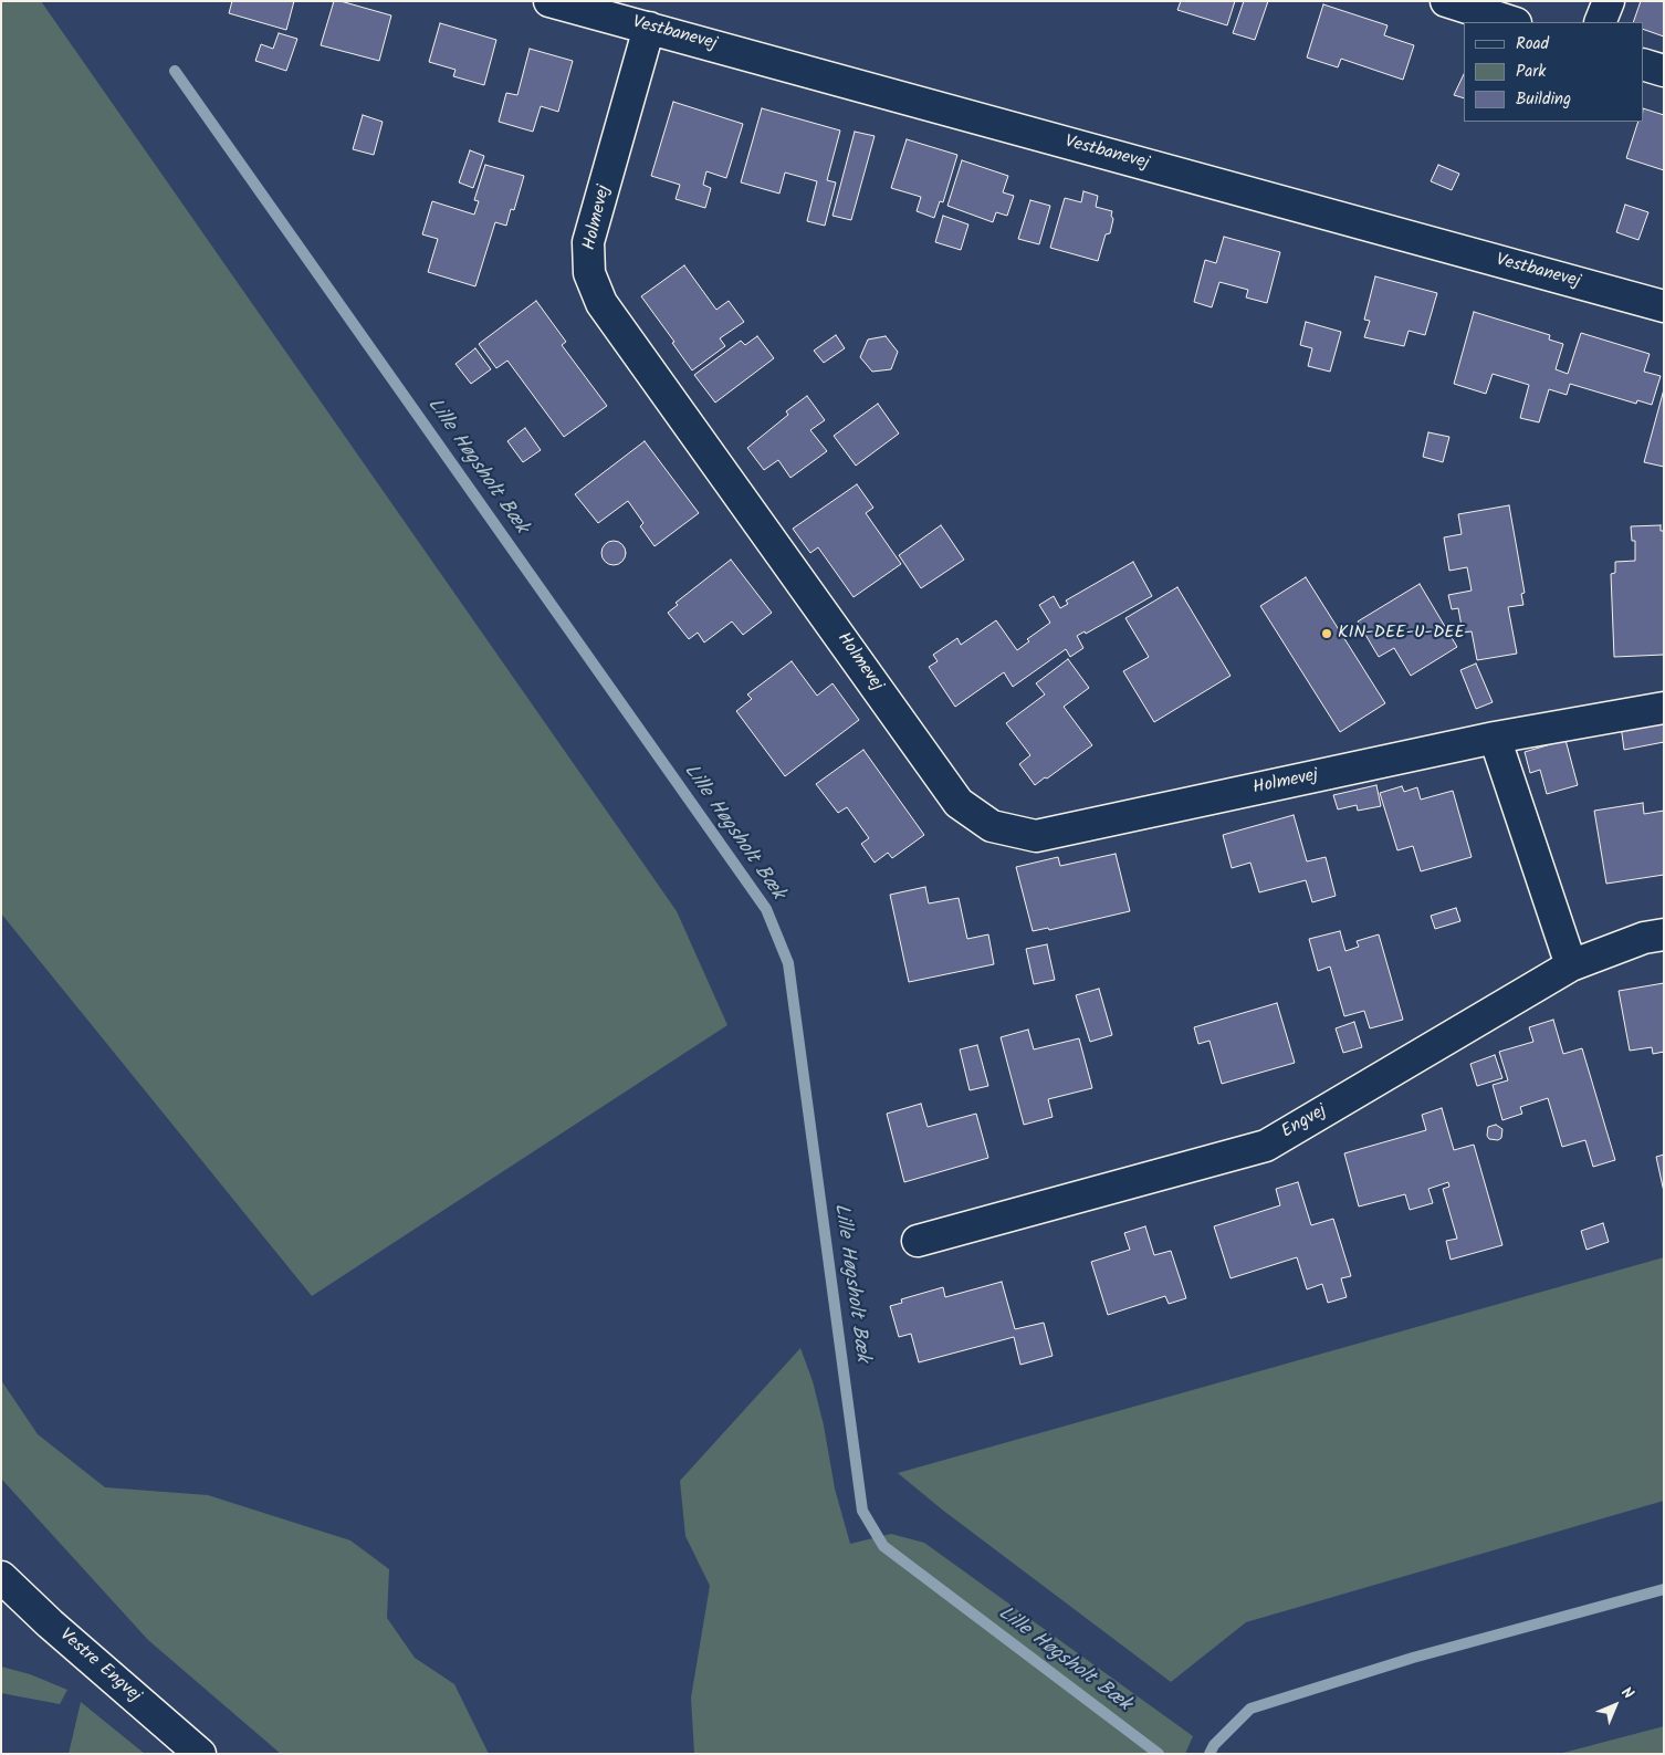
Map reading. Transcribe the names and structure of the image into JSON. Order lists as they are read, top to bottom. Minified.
{"streets":{"street":["Vestbanevej","Holmevej","Engvej","Vestre Engvej"]},"crossings":[["Vestbanevej","Holmevej"]],"water":["Lille Høgsholt Bæk"],"places":["KIN-DEE-U-DEE"],"legend":["Road","Park","Building"],"north":"top right"}
